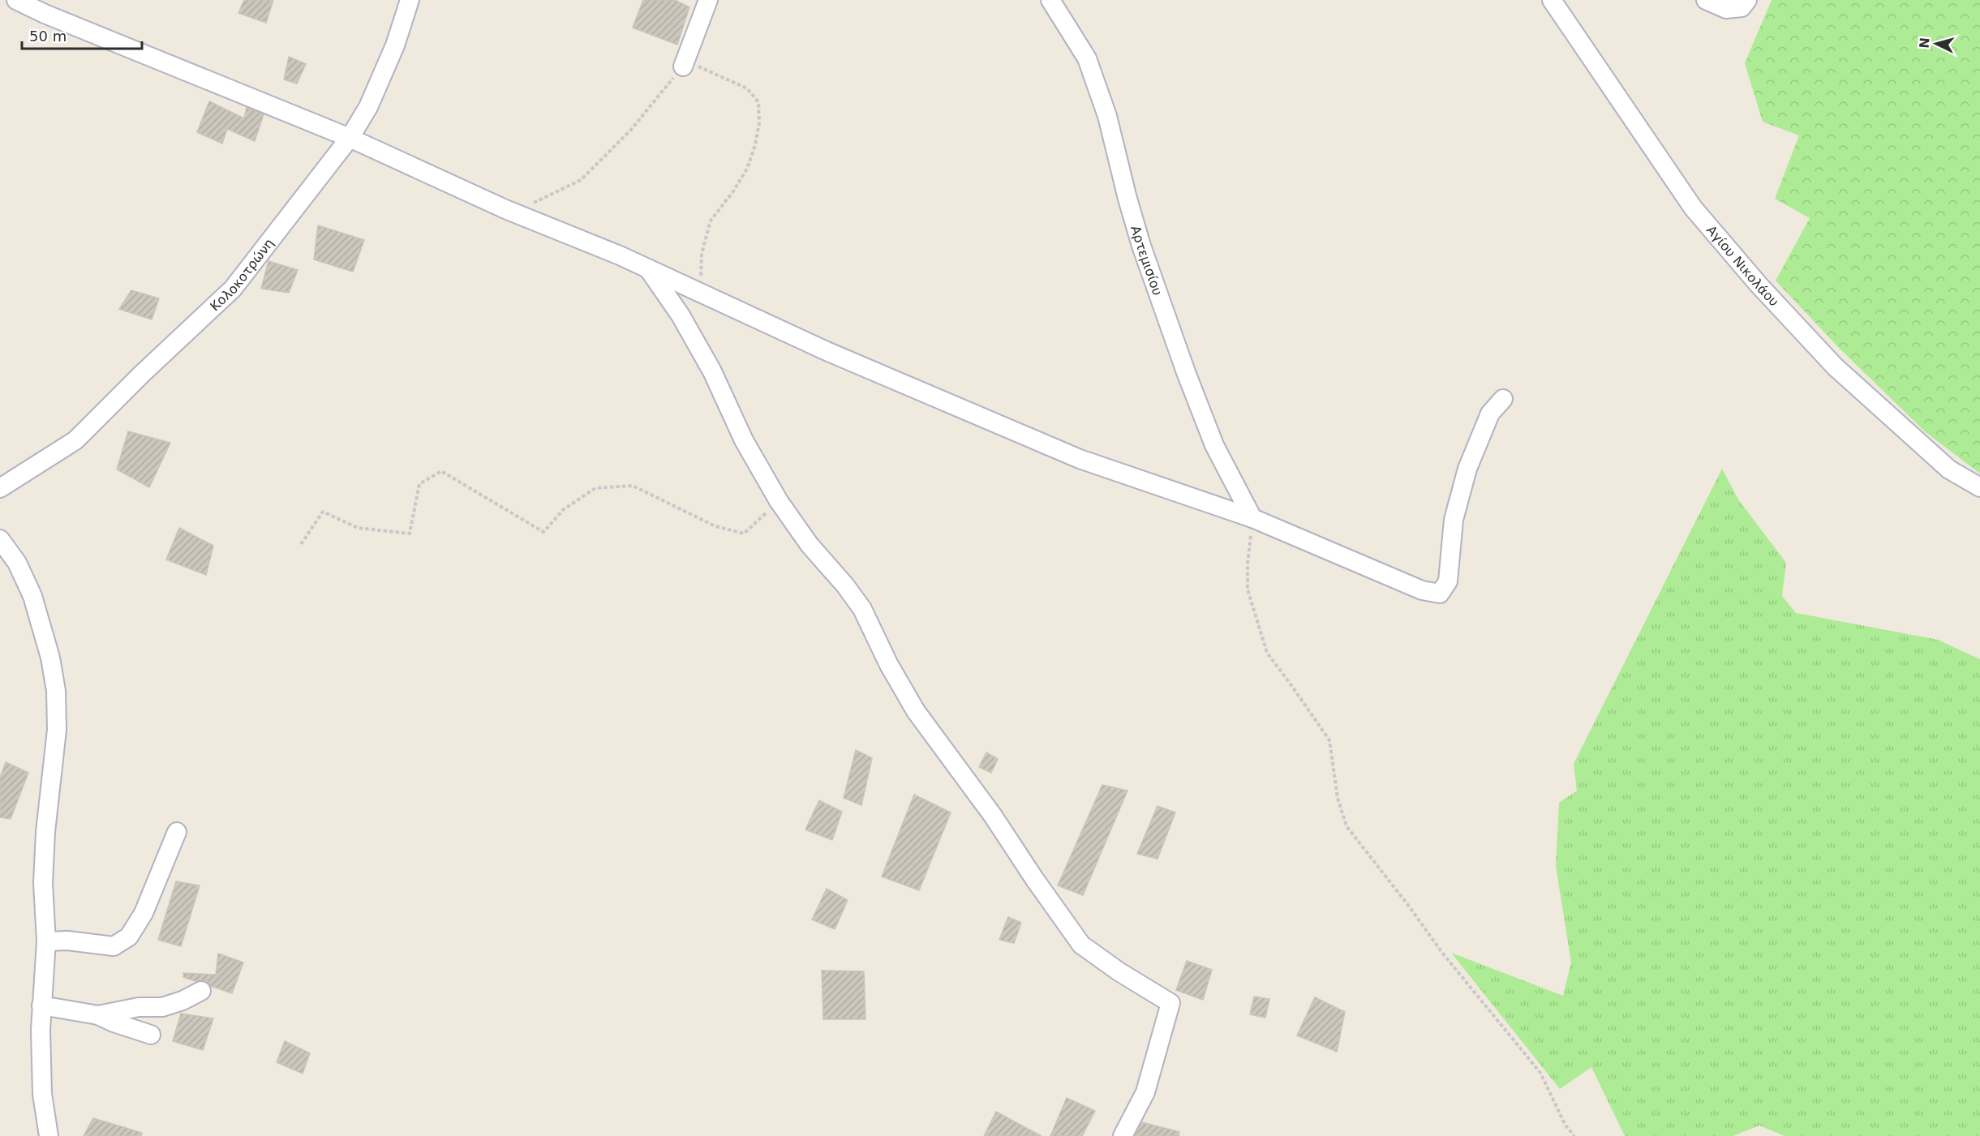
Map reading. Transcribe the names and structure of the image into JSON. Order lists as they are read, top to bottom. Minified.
{"streets":{"street":["Αρτεμισίου","Αγίου Νικολάου","Κολοκοτρώνη"]},"scale_bar":"50 m","north":"left"}
